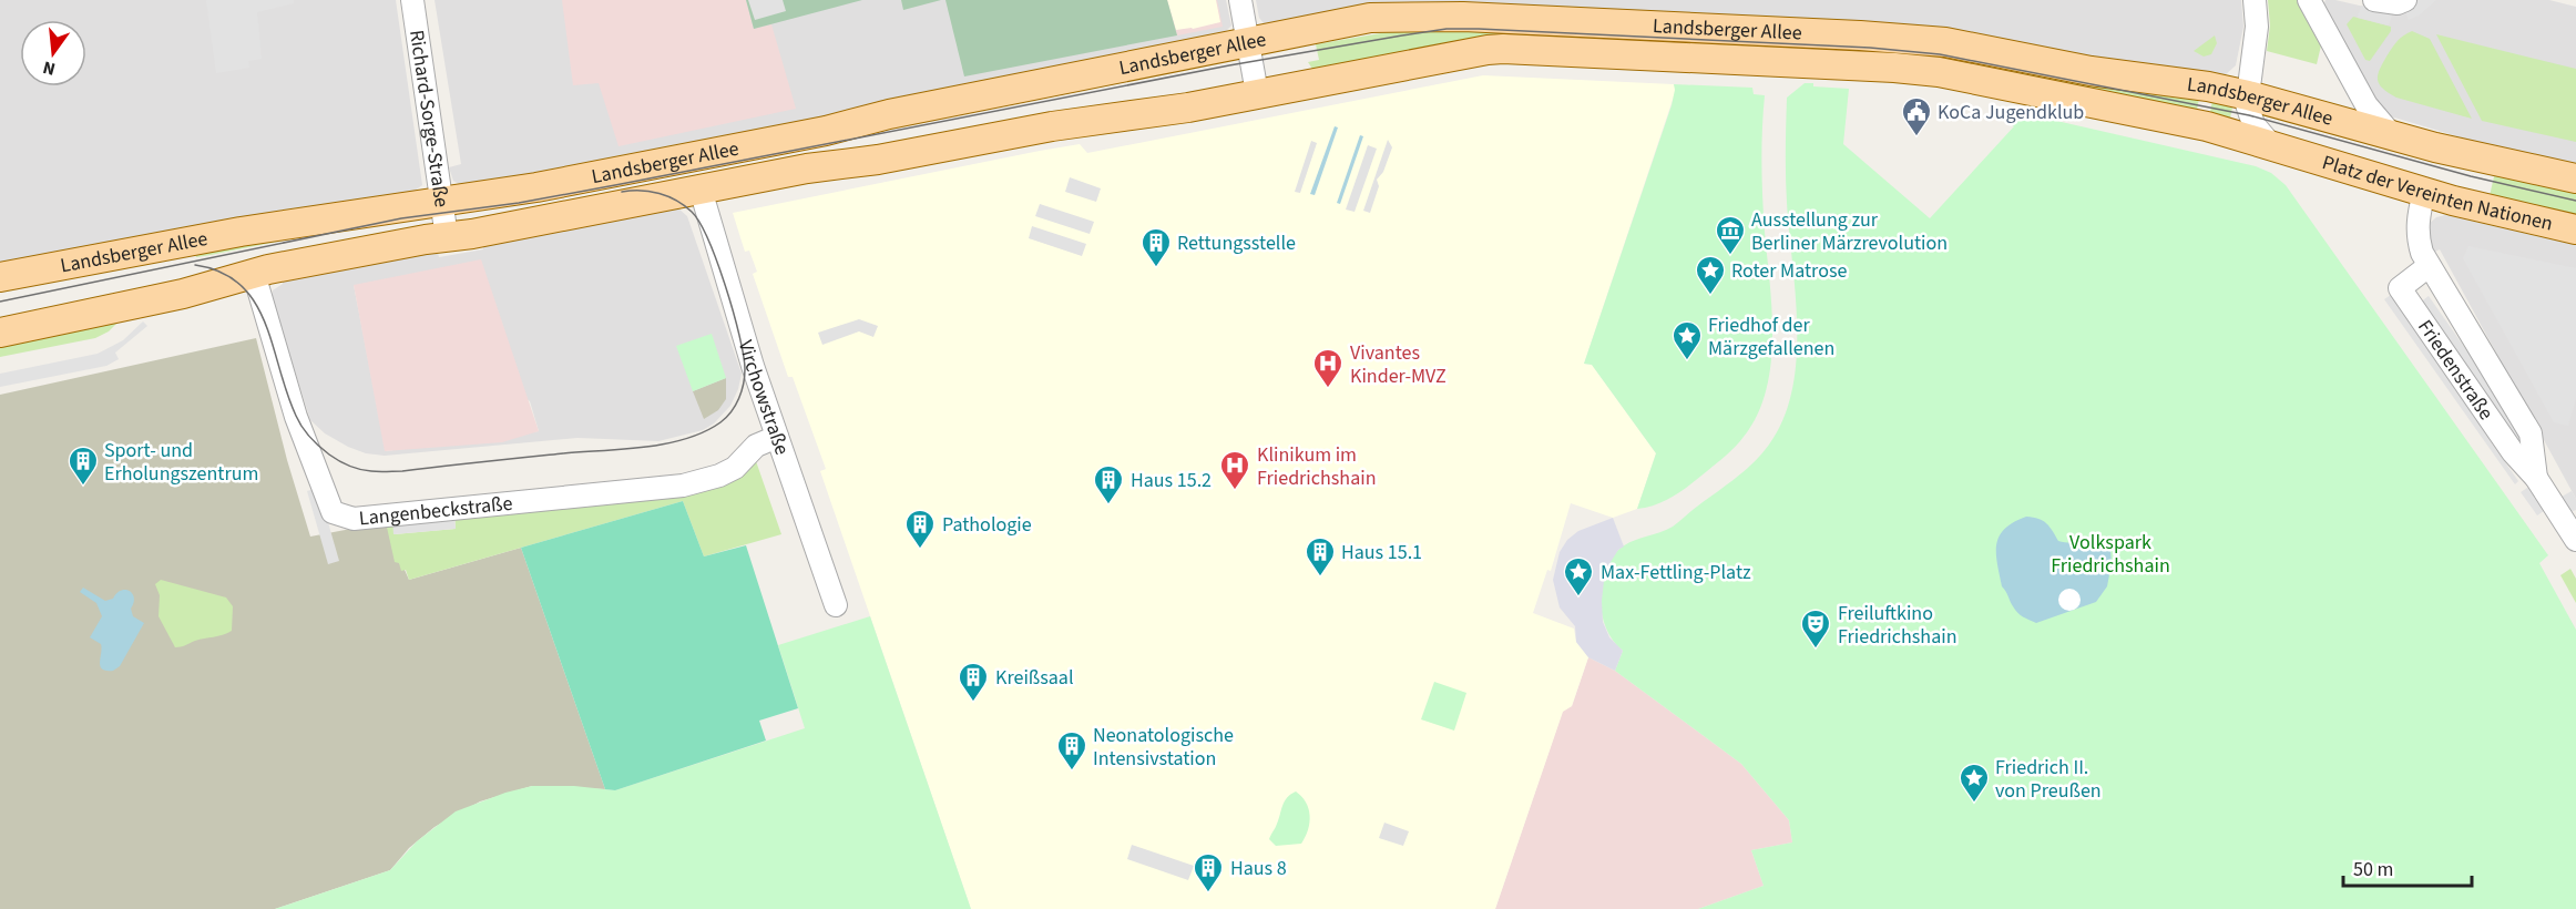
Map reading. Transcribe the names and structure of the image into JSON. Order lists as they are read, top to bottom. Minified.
{"streets":{"main road":["Landsberger Allee","Platz der Vereinten Nationen"],"street":["Richard-Sorge-Straße","Friedenstraße","Virchowstraße","Langenbeckstraße"]},"crossings":[["Landsberger Allee","Richard-Sorge-Straße"],["Landsberger Allee","Platz der Vereinten Nationen"],["Landsberger Allee","Virchowstraße"],["Landsberger Allee","Langenbeckstraße"],["Platz der Vereinten Nationen","Friedenstraße"],["Virchowstraße","Langenbeckstraße"]],"parks":["Volkspark Friedrichshain"],"places":{"public building":["KoCa Jugendklub"],"museum":["Ausstellung zur Berliner Märzrevolution"],"building":["Rettungsstelle","Sport- und Erholungszentrum","Haus 15.2","Pathologie","Haus 15.1","Kreißsaal","Neonatologische Intensivstation","Haus 8"],"place":["Roter Matrose","Friedhof der Märzgefallenen","Max-Fettling-Platz","Friedrich II. von Preußen"],"hospital":["Vivantes Kinder-MVZ","Klinikum im Friedrichshain"],"theatre":["Freiluftkino Friedrichshain"]},"scale_bar":"50 m","north":"bottom"}
